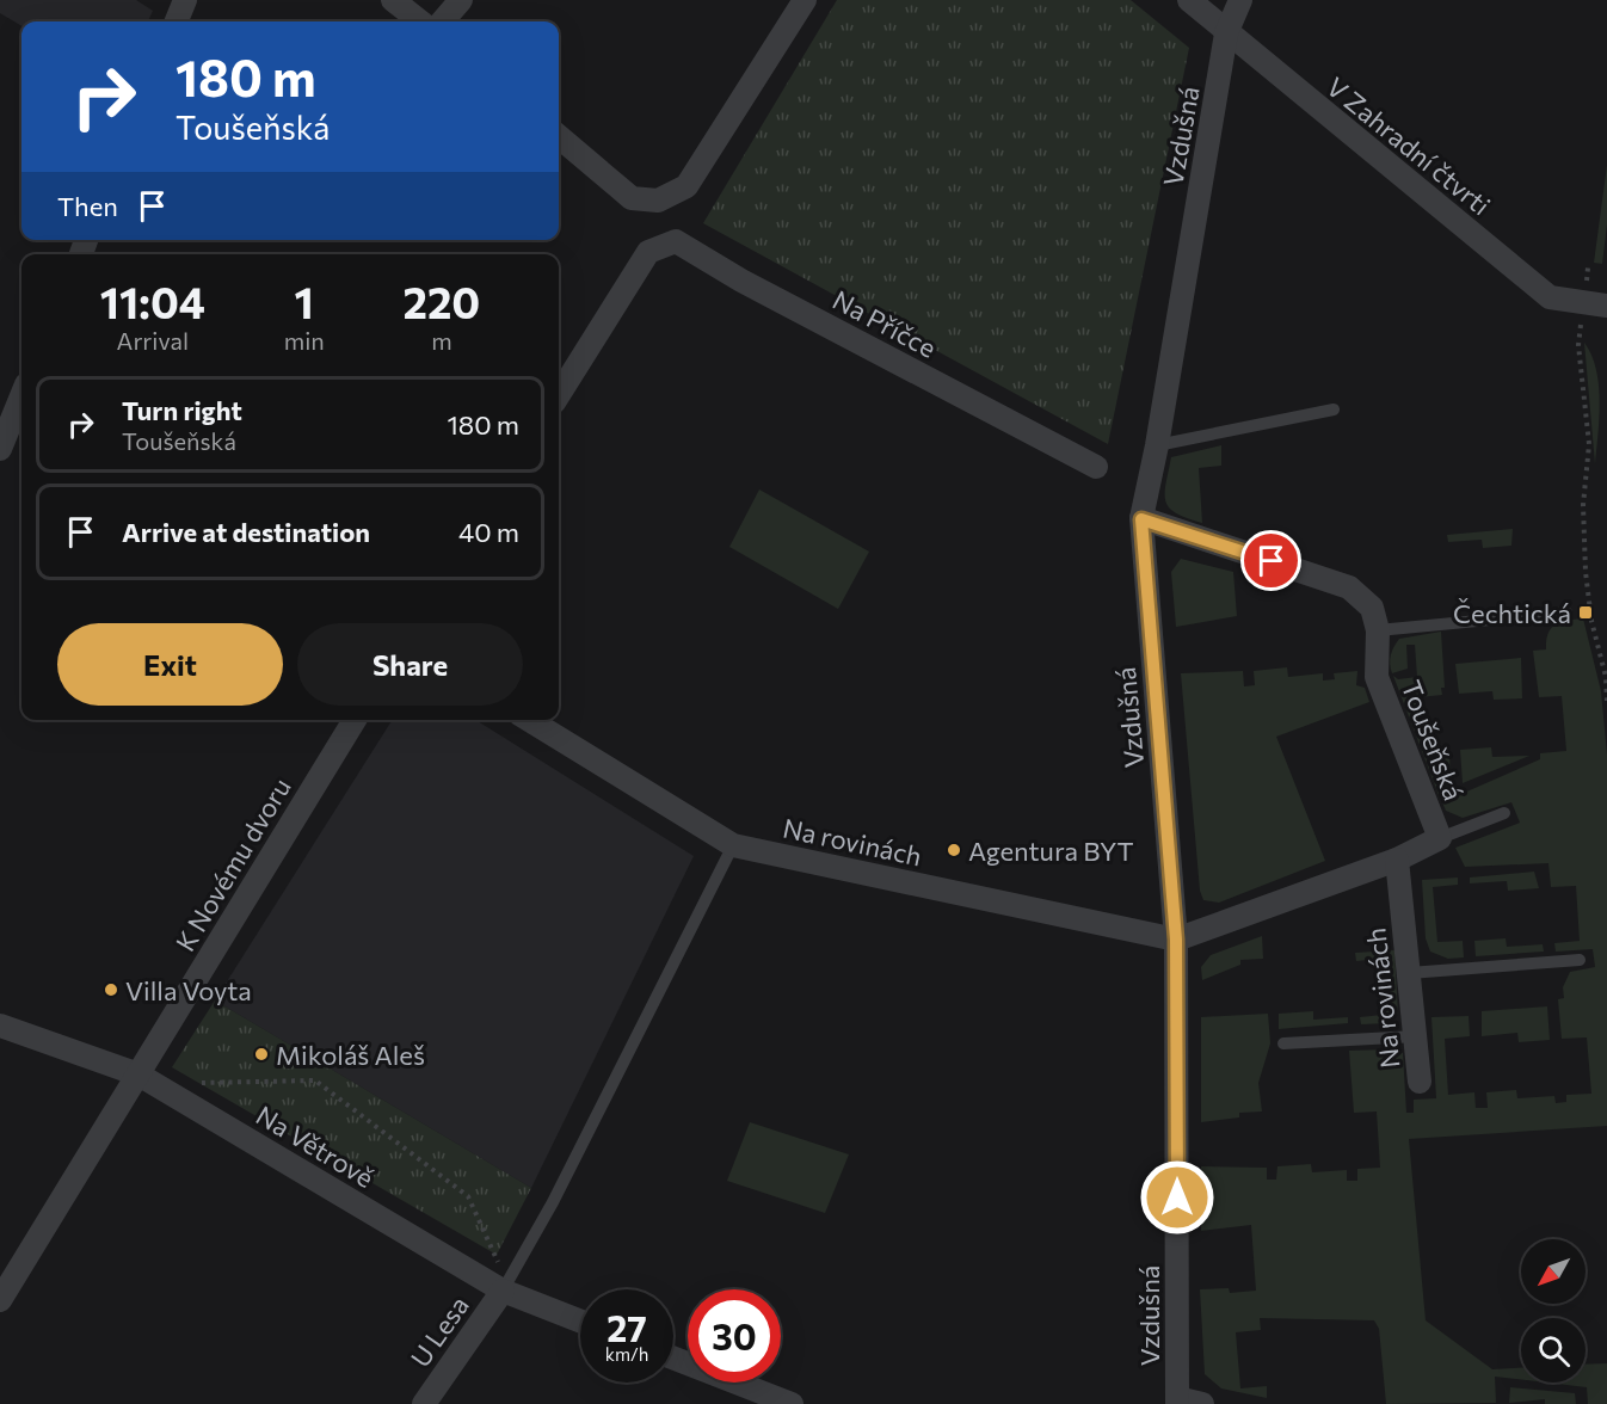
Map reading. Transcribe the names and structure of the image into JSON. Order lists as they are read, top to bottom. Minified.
{"streets":{"street":["Vzdušná","V Zahradní čtvrti","Na Příčce","Toušeňská","Na rovinách","K Novému dvoru","Na Větrově","U Lesa"]},"crossings":[["Vzdušná","V Zahradní čtvrti"],["Vzdušná","Toušeňská"],["Vzdušná","Na rovinách"],["Toušeňská","Na rovinách"],["K Novému dvoru","Na Větrově"],["Na Větrově","U Lesa"]],"places":{"transit":["Čechtická"],"other":["Agentura BYT","Villa Voyta","Mikoláš Aleš"]},"north":"bottom left","page":{"turn":["180 m","Toušeňská"],"then":"Then","eta":["11:04","Arrival","1","min","220","m"],"list":[{"name":"Turn right","note":"Toušeňská","value":"180 m"},{"name":"Arrive at destination","value":"40 m"}],"buttons":["Exit","Share"],"speed":"27 km/h","limit":"30"}}
